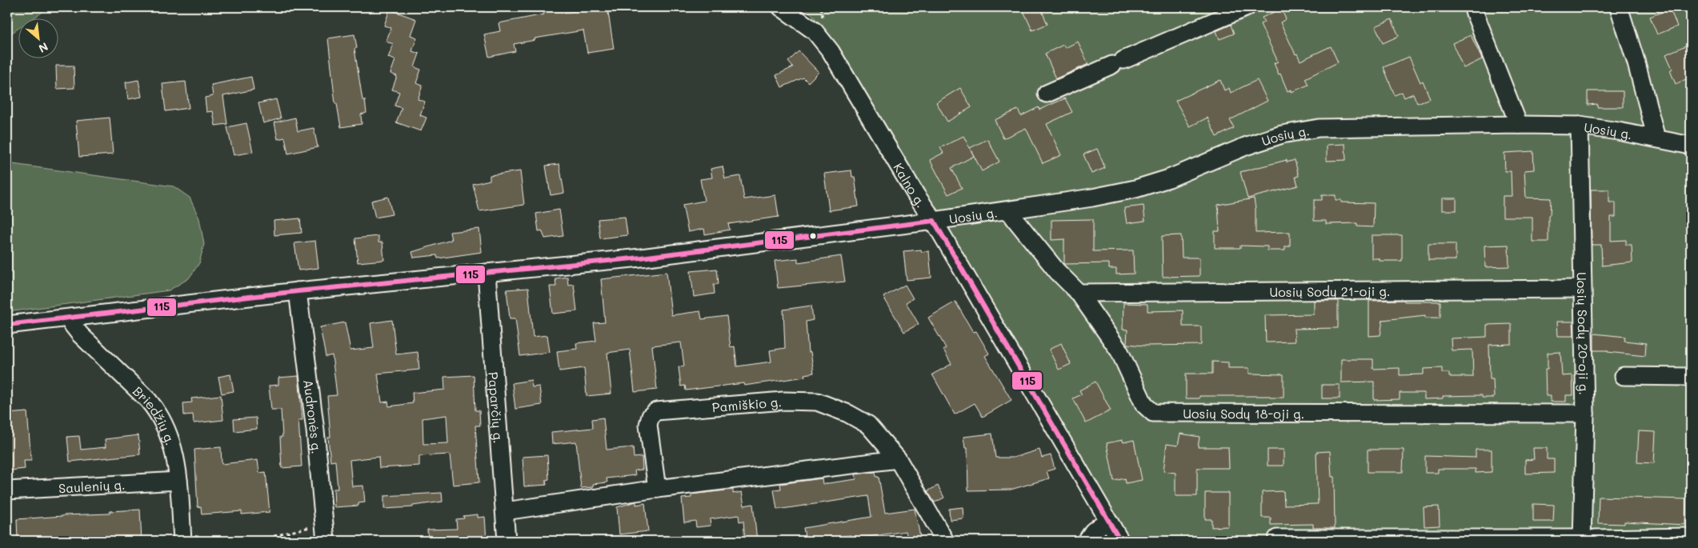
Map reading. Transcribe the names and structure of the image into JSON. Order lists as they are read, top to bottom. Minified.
{"streets":{"street":["Uosių g.","Kalno g.","Uosių Sodų 21-oji g.","Uosių Sodų 20-oji g.","Pamiškio g.","Paparčių g.","Uosių Sodų 18-oji g.","Audronės g.","Briedžių g.","Saulenių g."]},"crossings":[["Uosių g.","Kalno g."],["Uosių g.","Uosių Sodų 20-oji g."],["Uosių g.","Paparčių g."],["Uosių g.","Uosių Sodų 18-oji g."],["Uosių g.","Audronės g."],["Uosių g.","Briedžių g."],["Uosių Sodų 21-oji g.","Uosių Sodų 20-oji g."],["Uosių Sodų 21-oji g.","Uosių Sodų 18-oji g."],["Uosių Sodų 20-oji g.","Uosių Sodų 18-oji g."],["Briedžių g.","Saulenių g."]],"lines":["transit line 115"],"north":"bottom right"}
